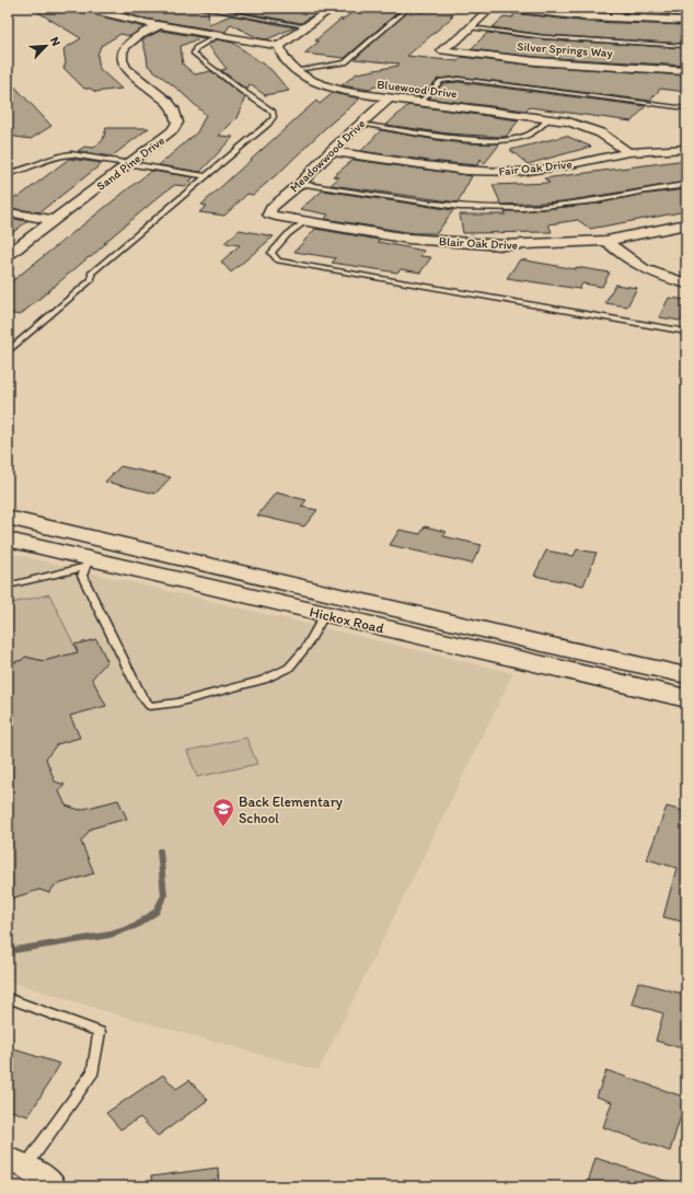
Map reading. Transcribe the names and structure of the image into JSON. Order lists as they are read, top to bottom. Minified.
{"streets":{"street":["Silver Springs Way","Bluewood Drive","Meadowwood Drive","Sand Pine Drive","Fair Oak Drive","Blair Oak Drive","Hickox Road"]},"crossings":[["Bluewood Drive","Meadowwood Drive"],["Bluewood Drive","Fair Oak Drive"],["Meadowwood Drive","Fair Oak Drive"],["Meadowwood Drive","Blair Oak Drive"]],"places":{"school or university":["Back Elementary School"]},"north":"top right"}
